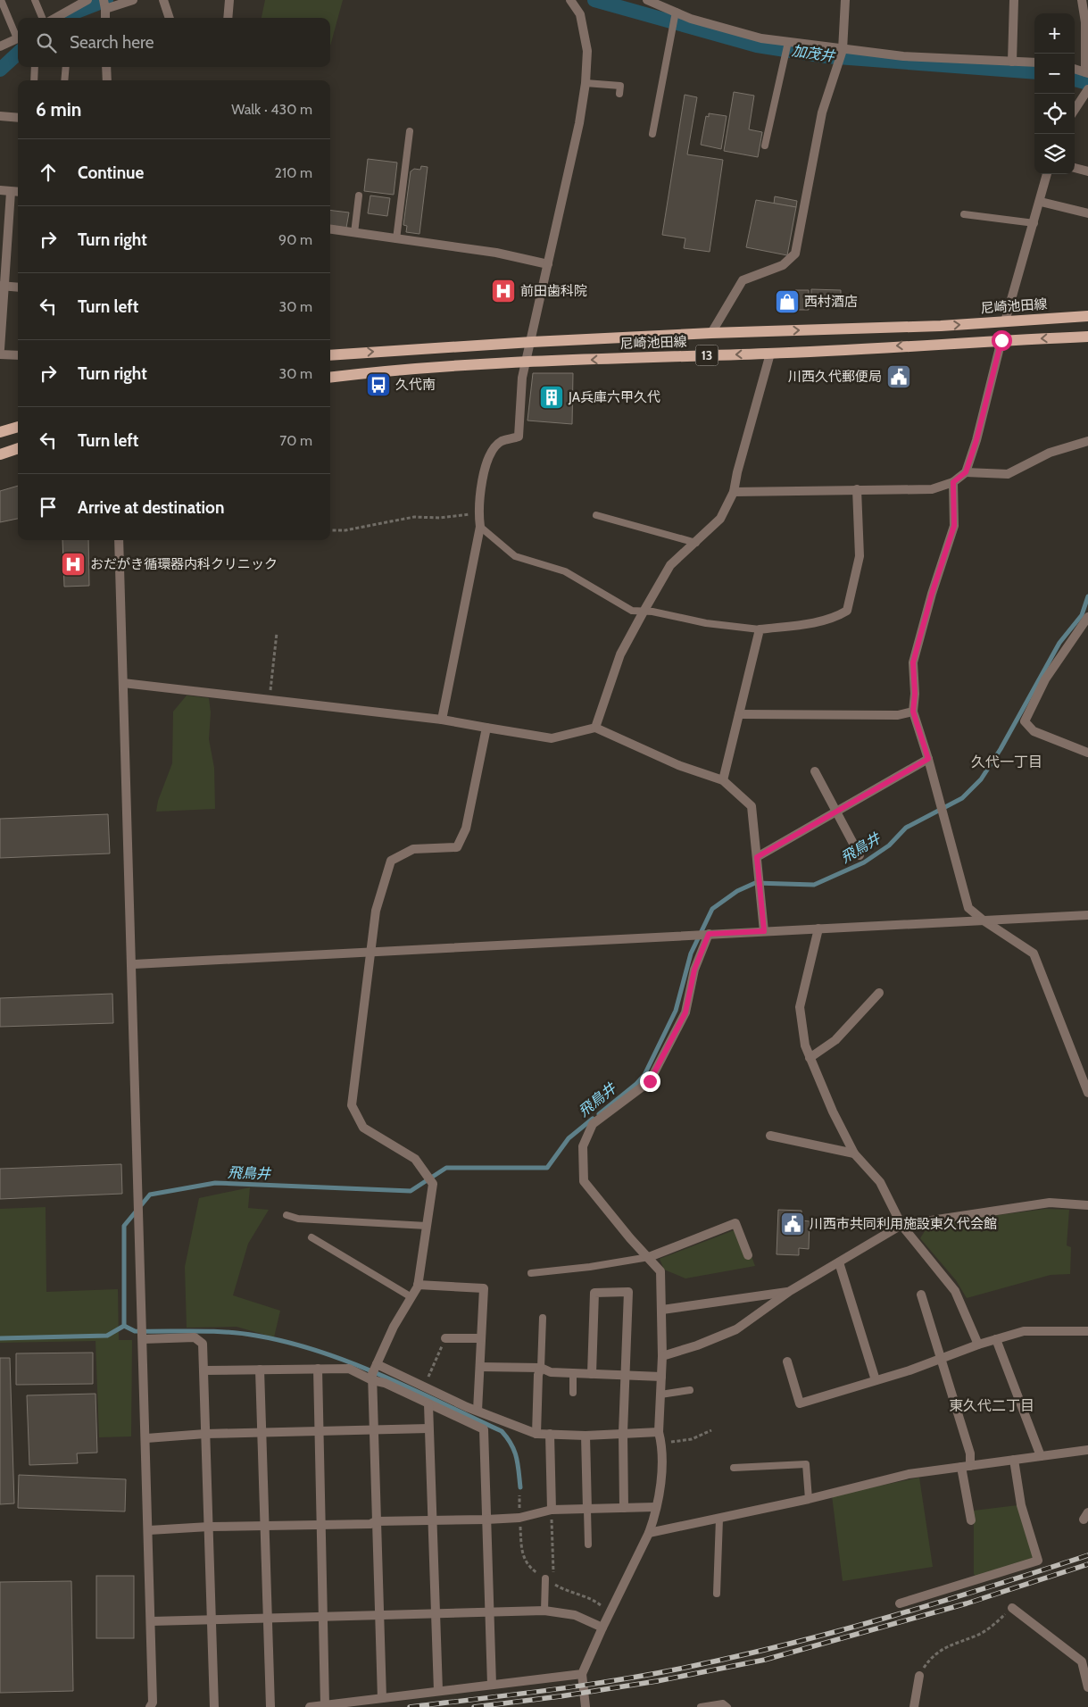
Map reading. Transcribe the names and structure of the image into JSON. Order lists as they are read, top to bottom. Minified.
{"streets":{"main road":["尼崎池田線","13"]},"districts":["久代一丁目","東久代二丁目"],"water":["加茂井","飛鳥井"],"places":{"hospital":["前田歯科院","おだがき循環器内科クリニック"],"shop":["西村酒店"],"public building":["川西久代郵便局","川西市共同利用施設東久代会館"],"bus stop":["久代南"],"building":["JA兵庫六甲久代"]},"page":{"map_buttons":["+","−"],"search":"Search here","heading":["6 min","Walk · 430 m"],"list":[["Continue","210 m"],["Turn right","90 m"],["Turn left","30 m"],["Turn right","30 m"],["Turn left","70 m"],"Arrive at destination"]}}
